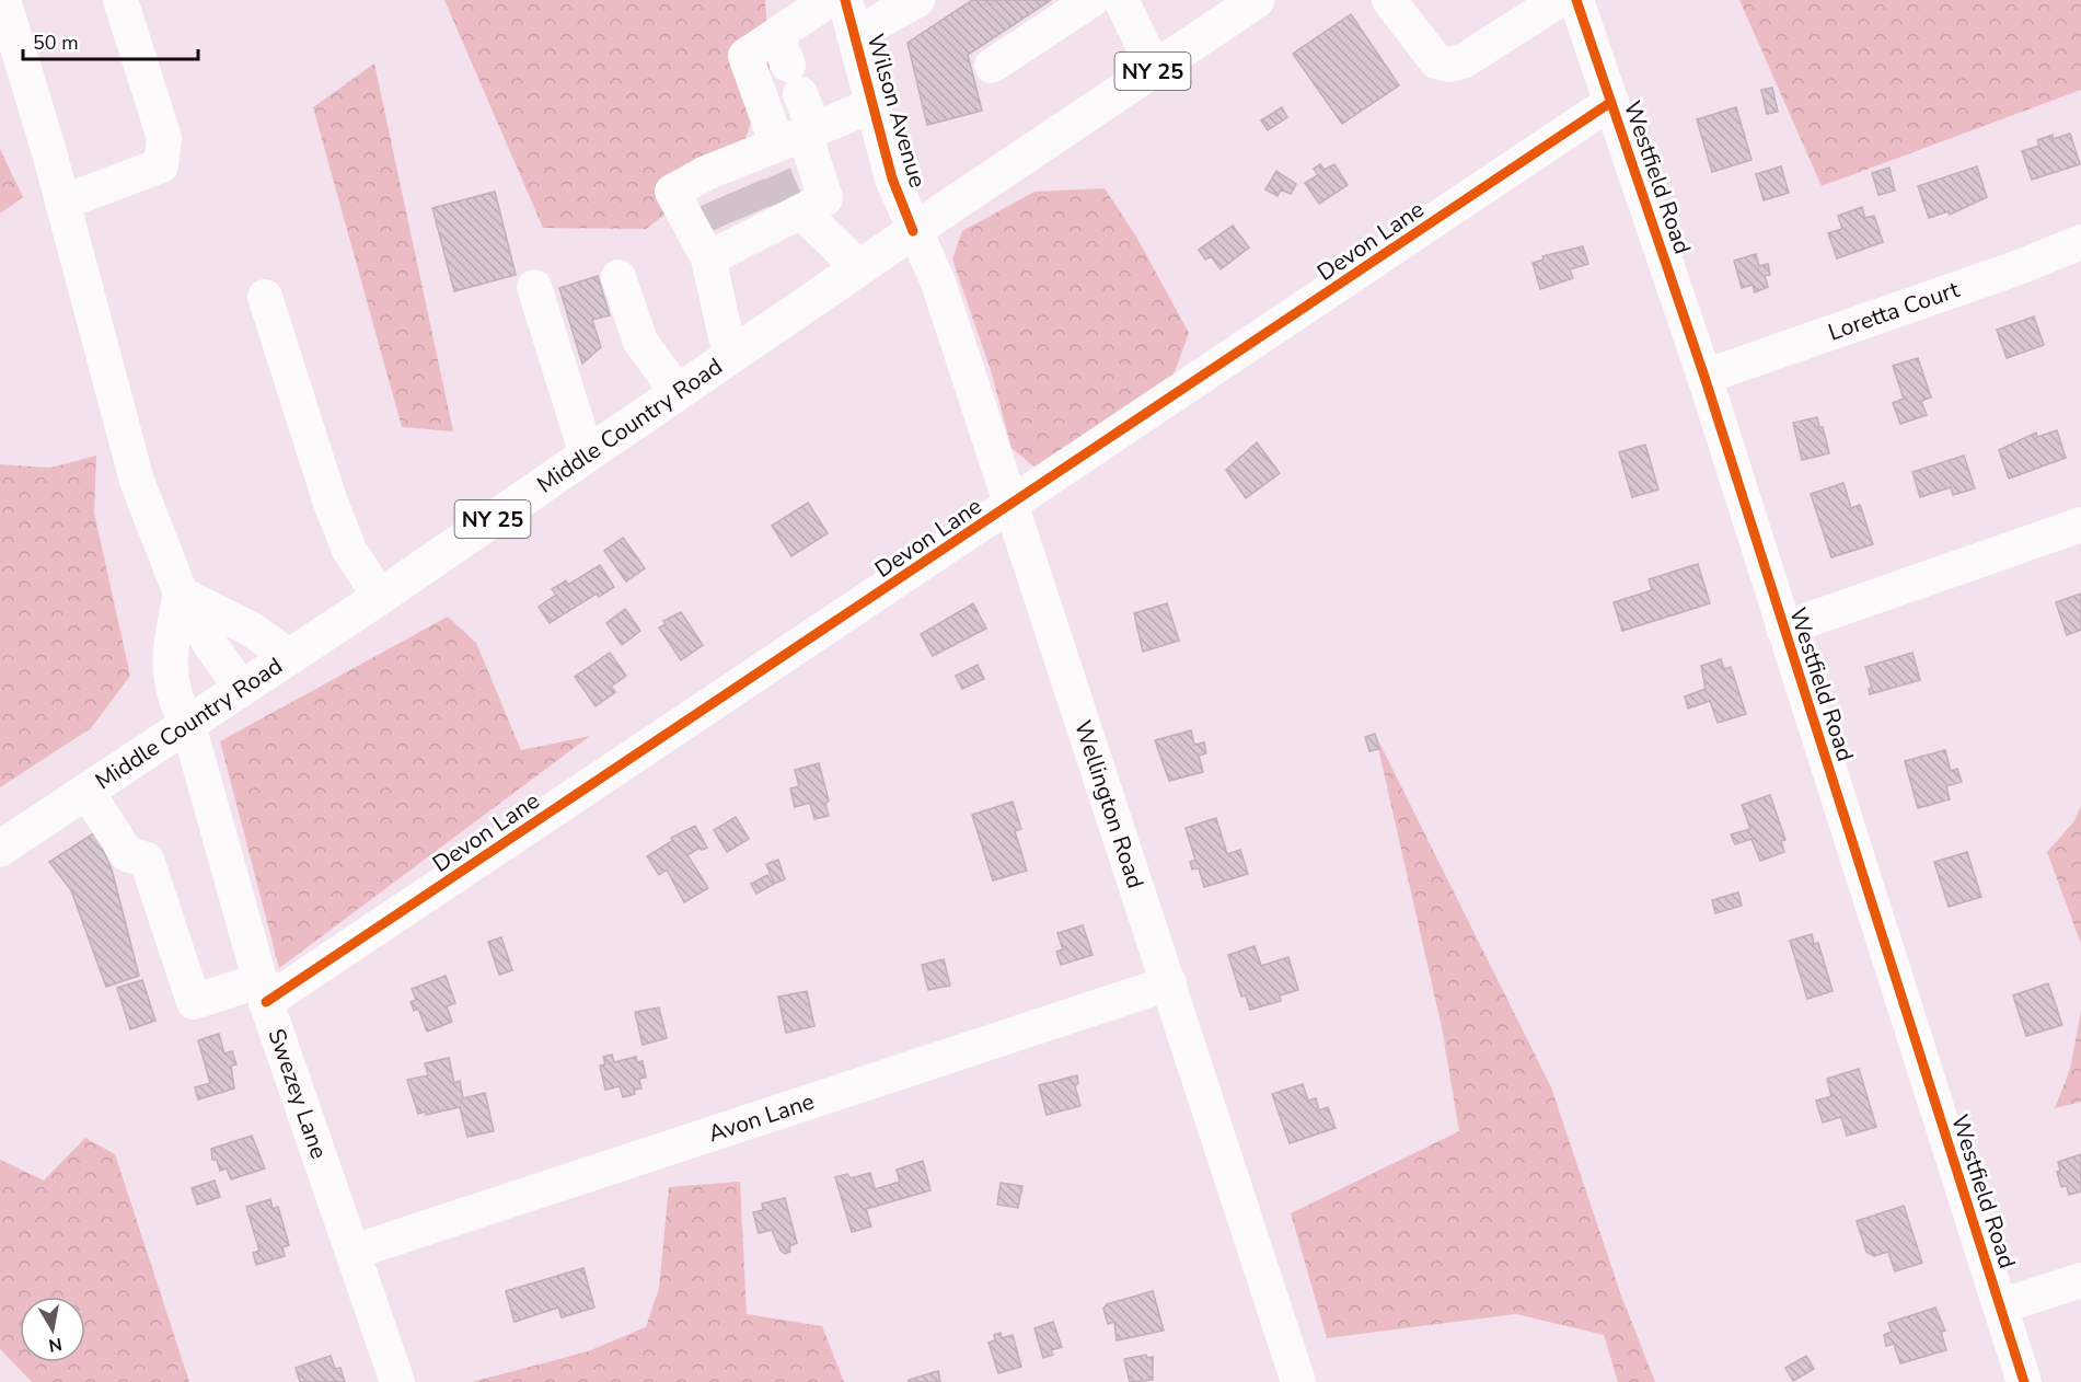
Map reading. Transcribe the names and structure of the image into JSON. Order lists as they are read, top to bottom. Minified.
{"streets":{"main road":["NY 25","Middle Country Road"],"street":["Wilson Avenue","Westfield Road","Devon Lane","Loretta Court","Wellington Road","Swezey Lane","Avon Lane"]},"crossings":[["Wilson Avenue","Middle Country Road"],["Wilson Avenue","Wellington Road"],["Westfield Road","Devon Lane"],["Westfield Road","Loretta Court"],["Devon Lane","Middle Country Road"],["Devon Lane","Wellington Road"],["Devon Lane","Swezey Lane"],["Middle Country Road","Wellington Road"],["Middle Country Road","Swezey Lane"],["Wellington Road","Avon Lane"],["Swezey Lane","Avon Lane"]],"scale_bar":"50 m","north":"bottom"}
